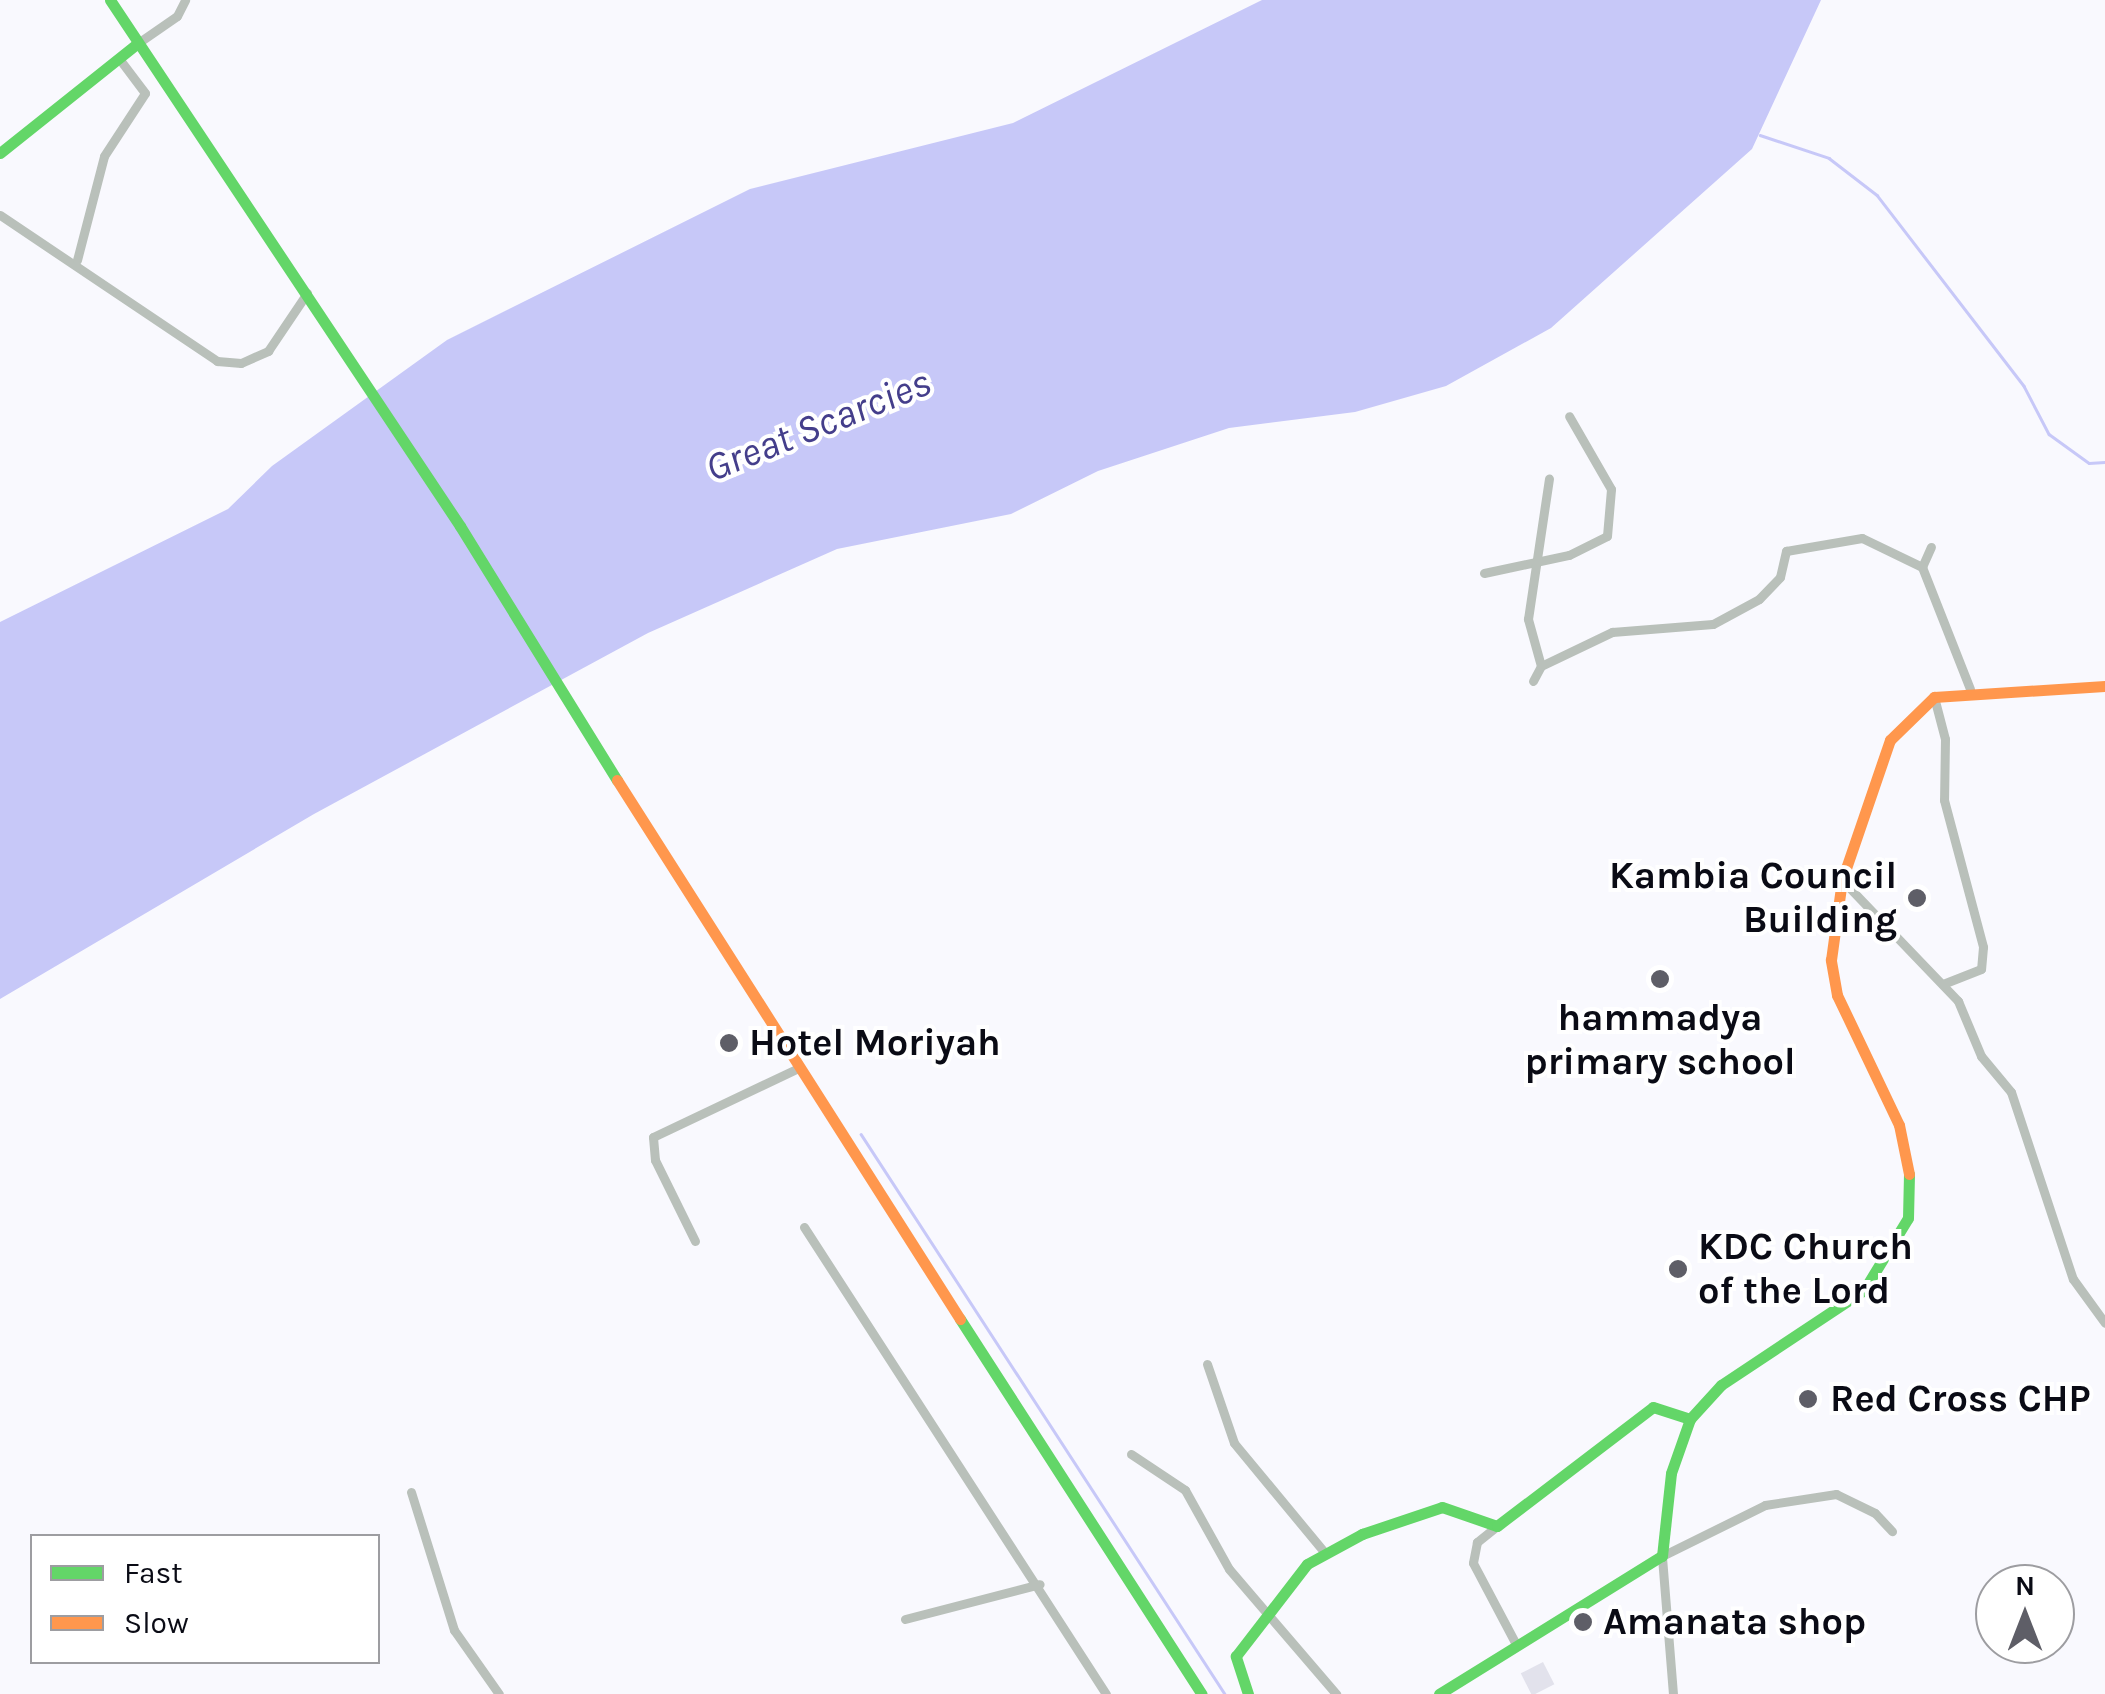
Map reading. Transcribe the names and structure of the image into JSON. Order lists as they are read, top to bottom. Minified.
{"water":["Great Scarcies"],"places":["Kambia Council Building","hammadya primary school","Hotel Moriyah","KDC Church of the Lord","Red Cross CHP","Amanata shop"],"legend":["Fast","Slow"],"north":"top"}
